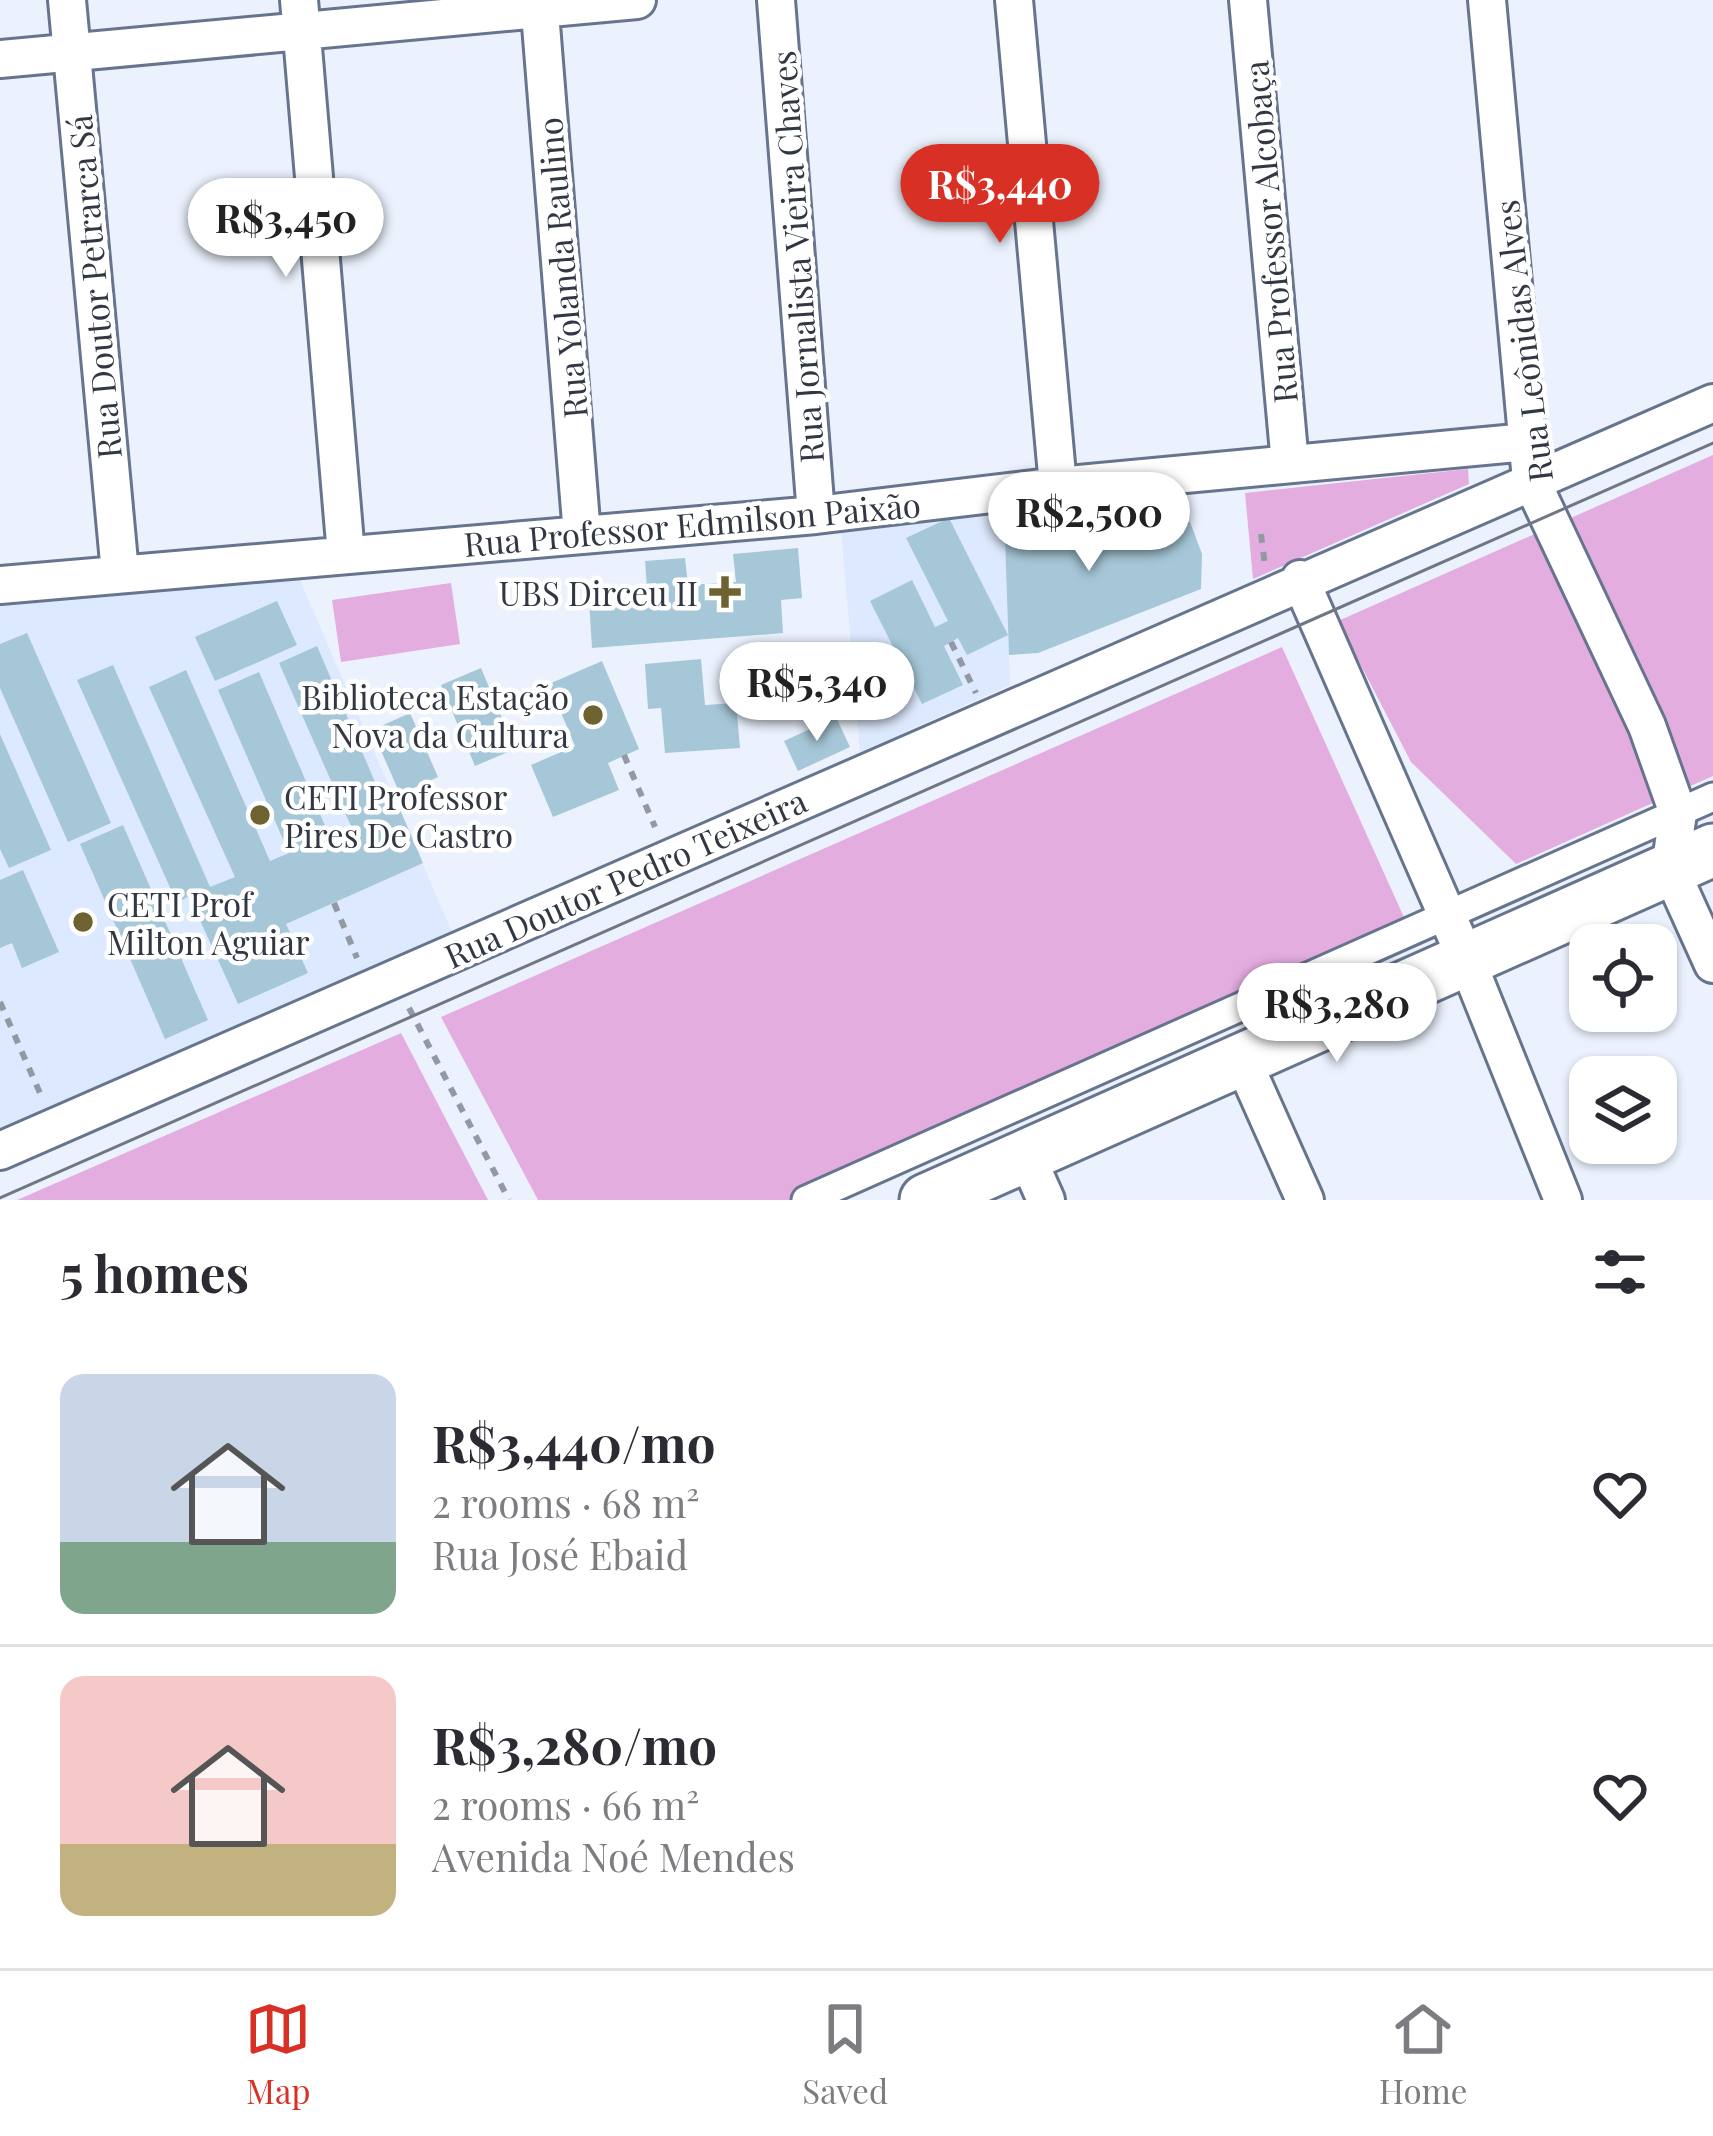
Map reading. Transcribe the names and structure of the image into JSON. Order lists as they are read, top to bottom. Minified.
{"streets":{"street":["Rua Professor Alcobaça","Rua Jornalista Vieira Chaves","Rua Yolanda Raulino","Rua Doutor Petrarca Sá","Rua Leônidas Alves","Rua Professor Edmilson Paixão","Rua Doutor Pedro Teixeira"]},"crossings":[["Rua Professor Alcobaça","Rua Professor Edmilson Paixão"],["Rua Jornalista Vieira Chaves","Rua Professor Edmilson Paixão"],["Rua Yolanda Raulino","Rua Professor Edmilson Paixão"],["Rua Doutor Petrarca Sá","Rua Professor Edmilson Paixão"],["Rua Leônidas Alves","Rua Professor Edmilson Paixão"],["Rua Leônidas Alves","Rua Doutor Pedro Teixeira"]],"places":{"health":["UBS Dirceu II"],"other":["Biblioteca Estação Nova da Cultura","CETI Professor Pires De Castro","CETI Prof Milton Aguiar"]},"page":{"price":["R$3,440","R$3,450","R$2,500","R$5,340","R$3,280"],"heading":"5 homes","list":[{"name":"R$3,440/mo","note":"2 rooms · 68 m² · Rua José Ebaid"},{"name":"R$3,280/mo","note":"2 rooms · 66 m² · Avenida Noé Mendes"}],"tabs":["Map","Saved","Home"]}}
